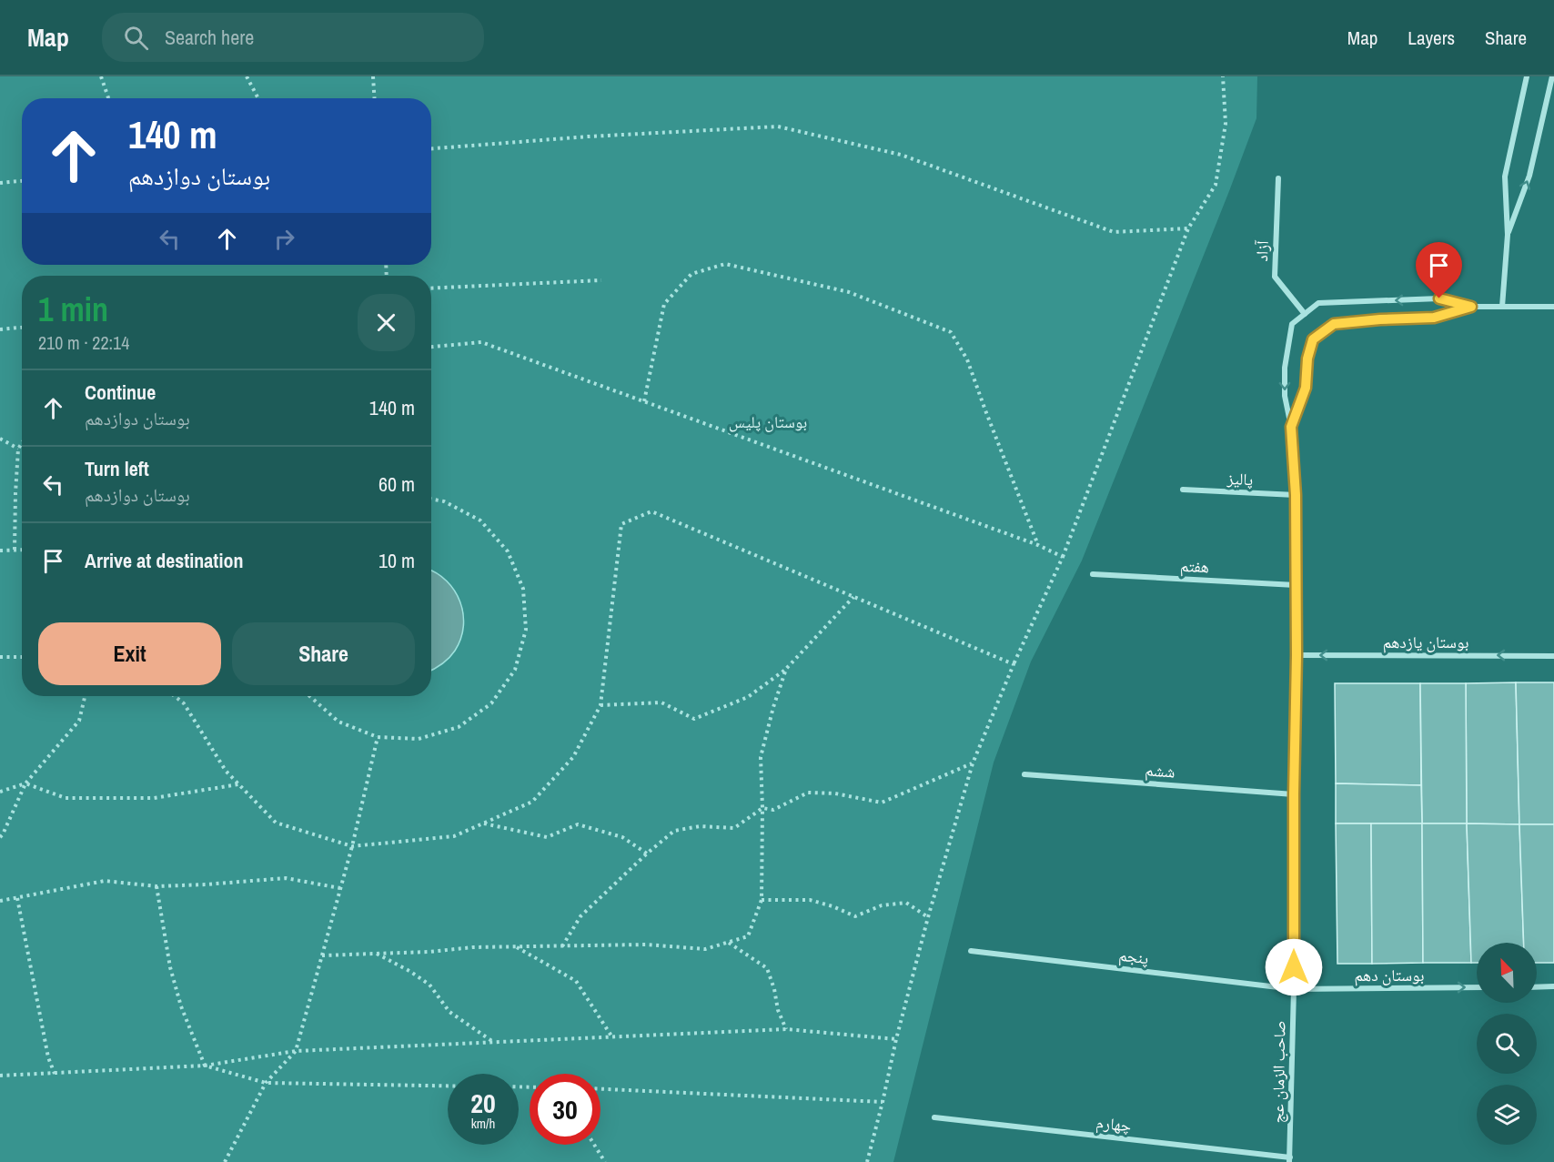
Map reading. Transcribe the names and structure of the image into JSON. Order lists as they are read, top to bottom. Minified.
{"streets":{"street":["آزاد","پالیز","هفتم","بوستان یازدهم","ششم","پنجم","بوستان دهم","صاحب الزمان عج","چهارم"]},"crossings":[["آزاد","صاحب الزمان عج"],["پالیز","صاحب الزمان عج"],["هفتم","صاحب الزمان عج"],["بوستان یازدهم","صاحب الزمان عج"],["ششم","صاحب الزمان عج"],["پنجم","بوستان دهم"],["پنجم","صاحب الزمان عج"],["بوستان دهم","صاحب الزمان عج"],["صاحب الزمان عج","چهارم"]],"one_way":["بوستان یازدهم","بوستان دهم"],"parks":["بوستان پلیس"],"north":"top left","page":{"header":"Map","search":"Search here","nav":["Map","Layers","Share"],"turn":["140 m","بوستان دوازدهم"],"heading":["1 min","210 m · 22:14"],"list":[{"name":"Continue","note":"بوستان دوازدهم","value":"140 m"},{"name":"Turn left","note":"بوستان دوازدهم","value":"60 m"},{"name":"Arrive at destination","value":"10 m"}],"buttons":["Exit","Share"],"speed":"20 km/h","limit":"30"}}
